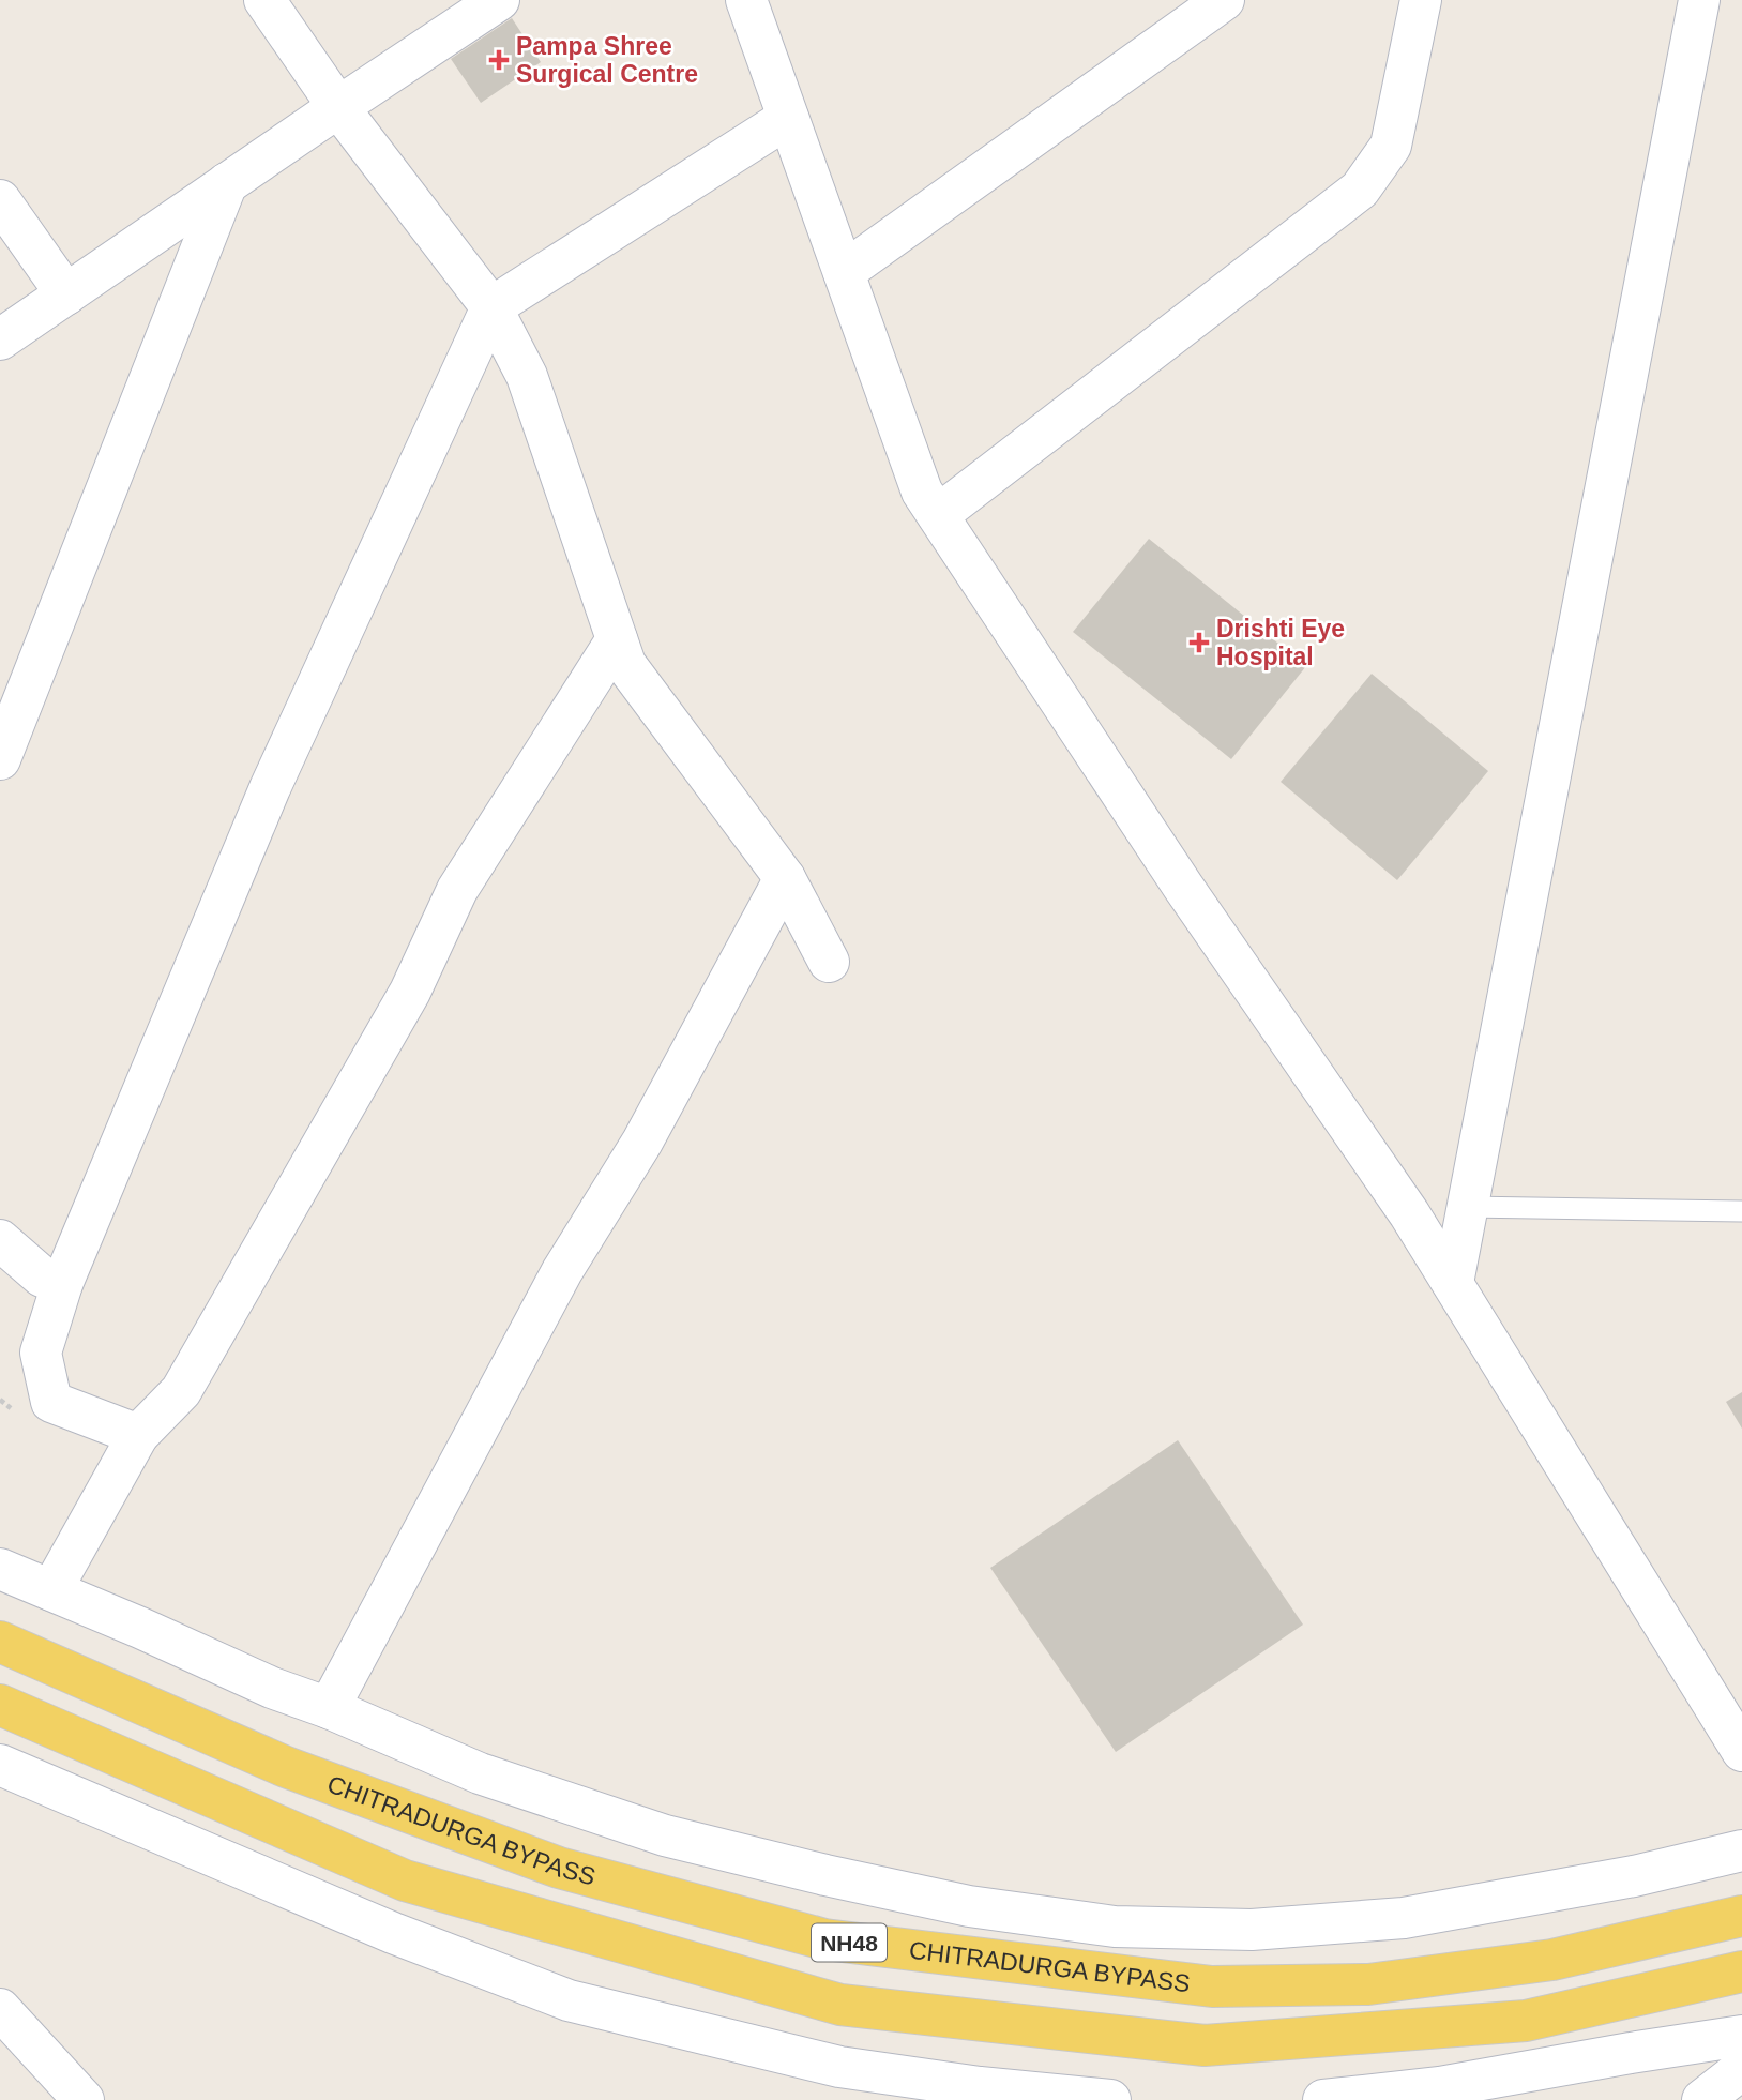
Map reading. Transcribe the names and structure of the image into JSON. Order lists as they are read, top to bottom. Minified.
{"streets":{"main road":["CHITRADURGA BYPASS","NH48"]},"places":{"health":["Pampa Shree Surgical Centre","Drishti Eye Hospital"]}}
